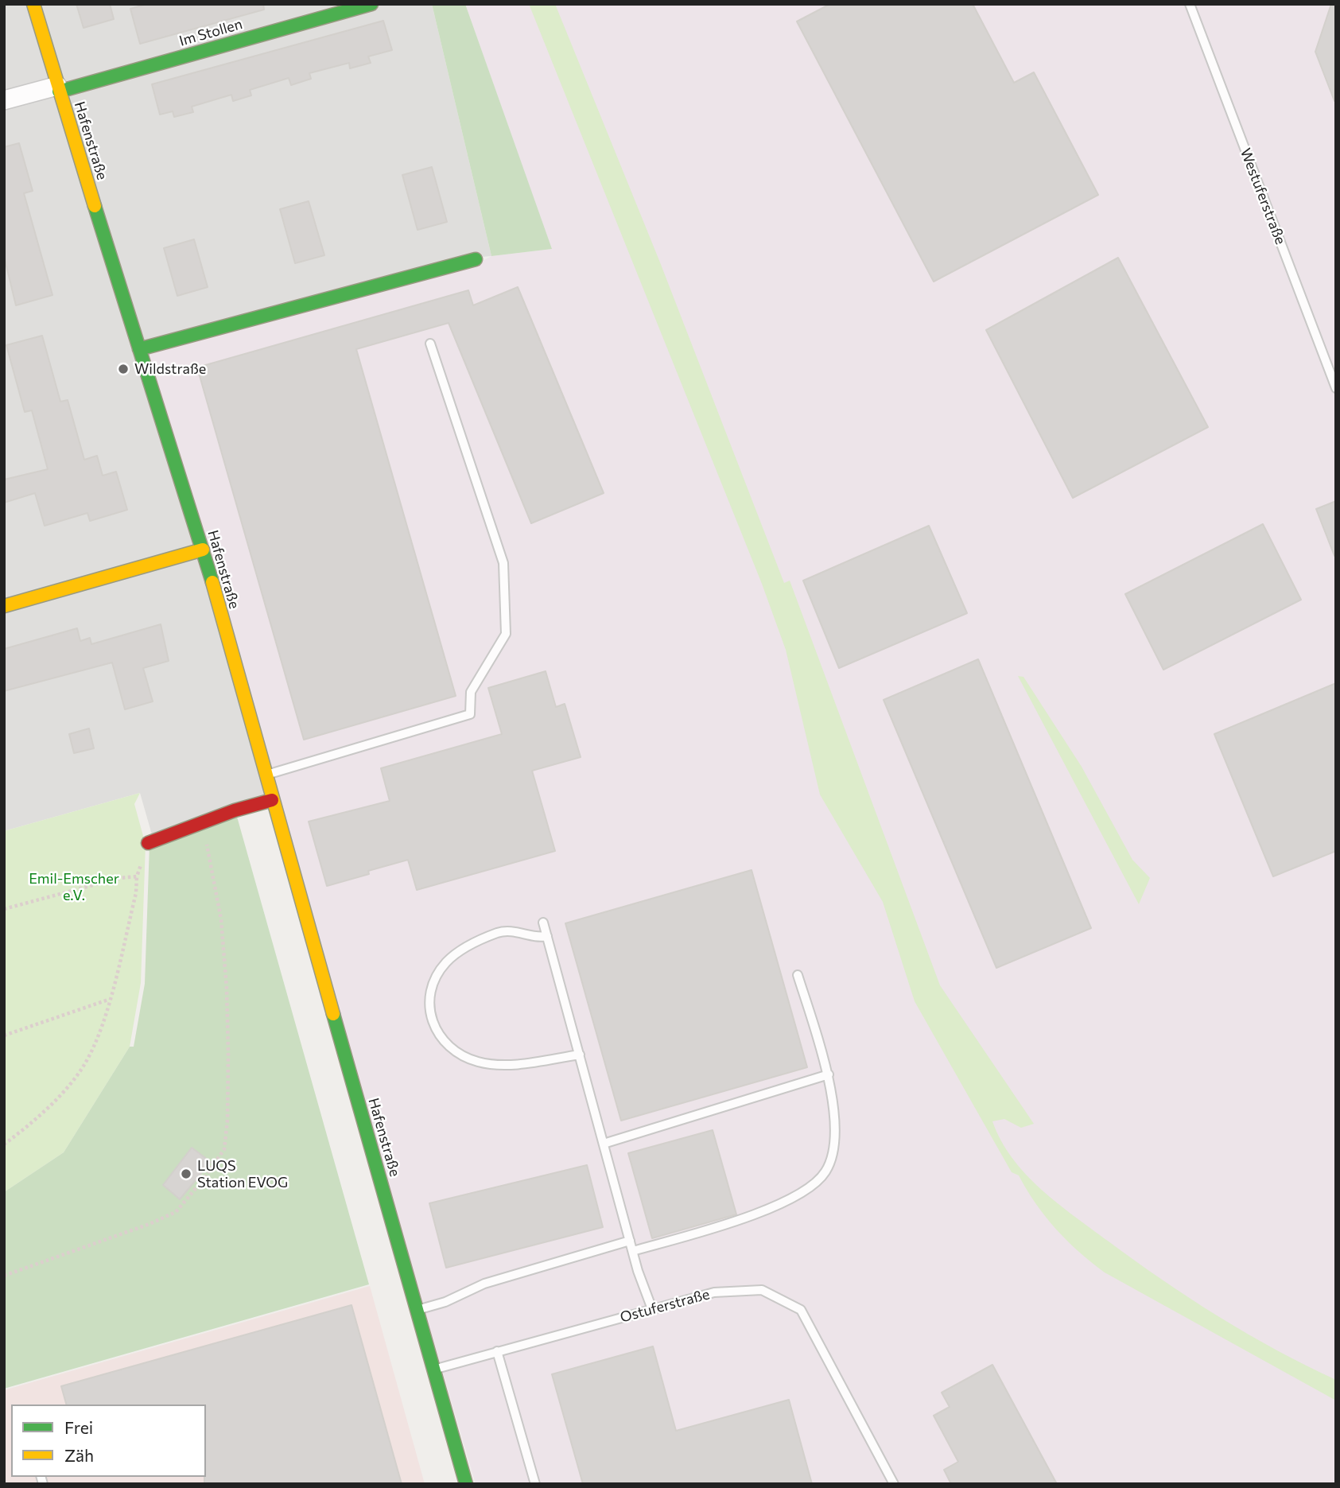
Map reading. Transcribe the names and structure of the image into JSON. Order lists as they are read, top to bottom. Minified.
{"streets":{"street":["Im Stollen","Hafenstraße"],"lane":["Westuferstraße","Ostuferstraße"]},"crossings":[["Im Stollen","Hafenstraße"],["Hafenstraße","Ostuferstraße"]],"parks":["Emil-Emscher e.V."],"places":["Wildstraße","LUQS Station EVOG"],"legend":["Frei","Zäh"]}
